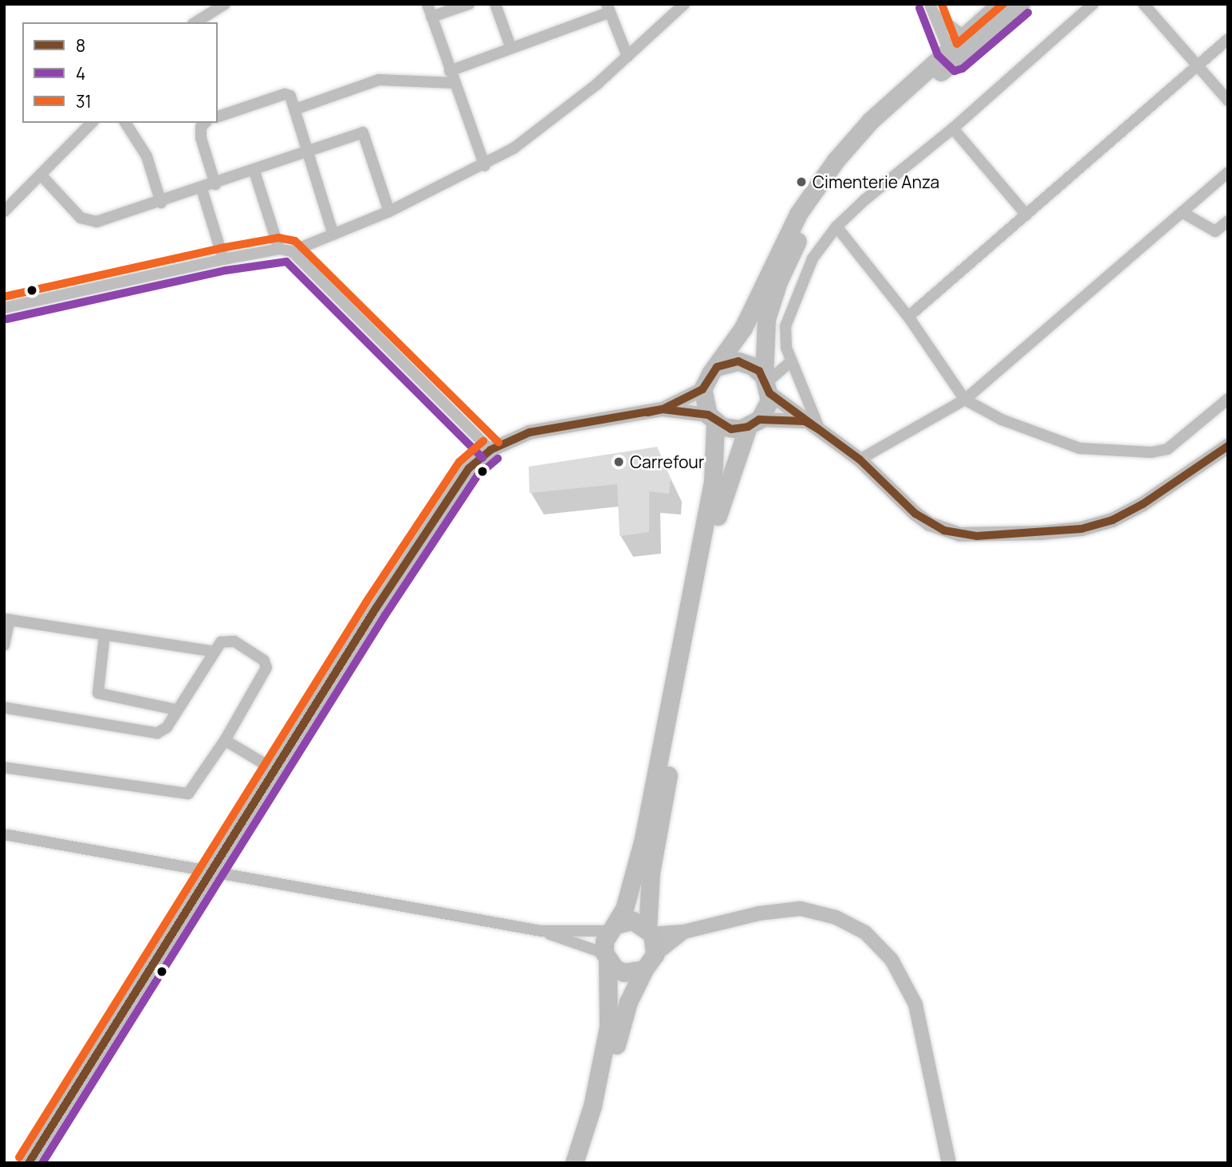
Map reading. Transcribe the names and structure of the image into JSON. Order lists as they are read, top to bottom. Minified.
{"places":["Cimenterie Anza","Carrefour"],"lines":["transit line 31","transit line 4","transit line 8"],"legend":["8","4","31"]}
